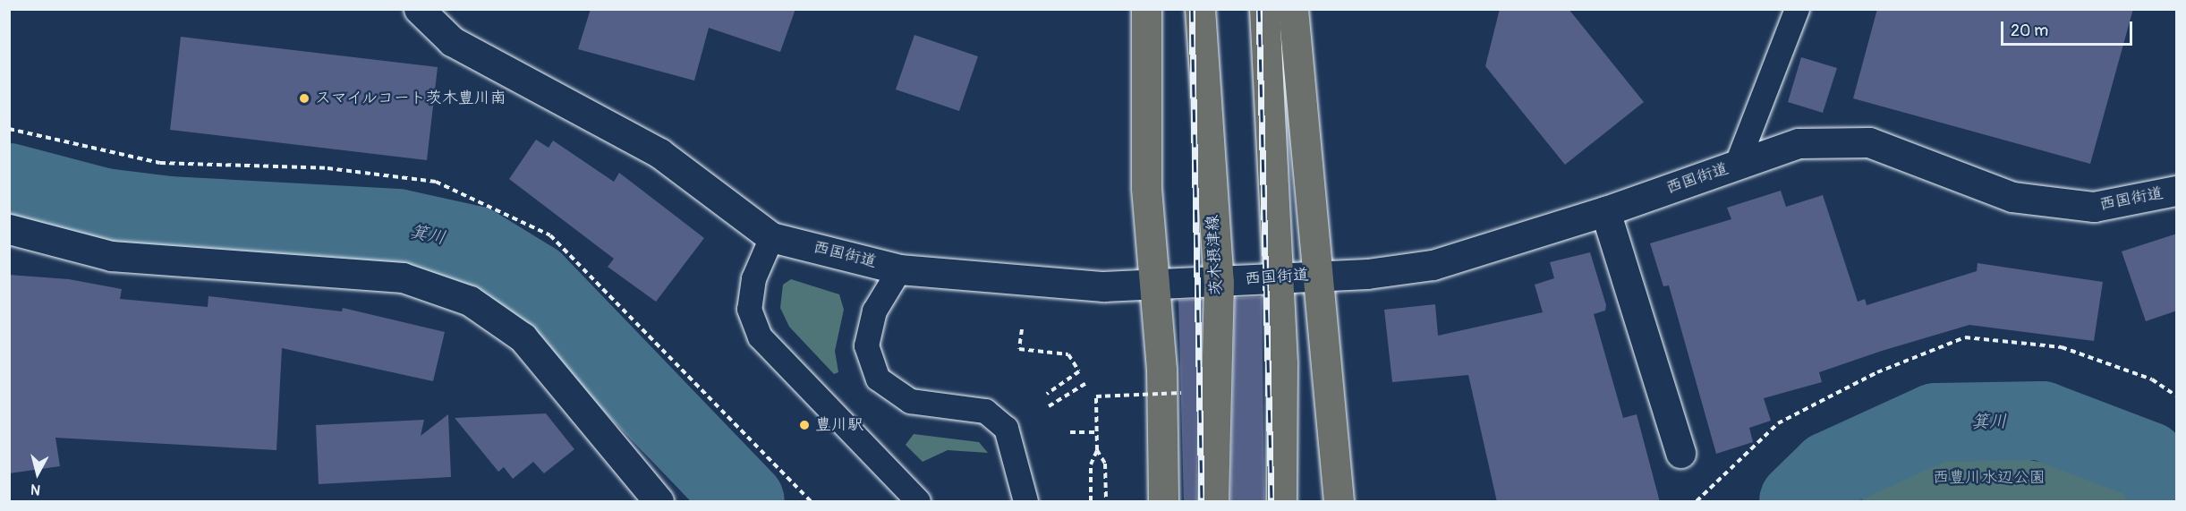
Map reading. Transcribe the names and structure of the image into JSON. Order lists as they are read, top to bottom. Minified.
{"streets":{"main road":["茨木摂津線"],"street":["西国街道"]},"crossings":[["西国街道","茨木摂津線"]],"water":["箕川"],"parks":["西豊川水辺公園"],"places":["スマイルコート茨木豊川南","豊川駅"],"scale_bar":"20 m","north":"bottom"}
